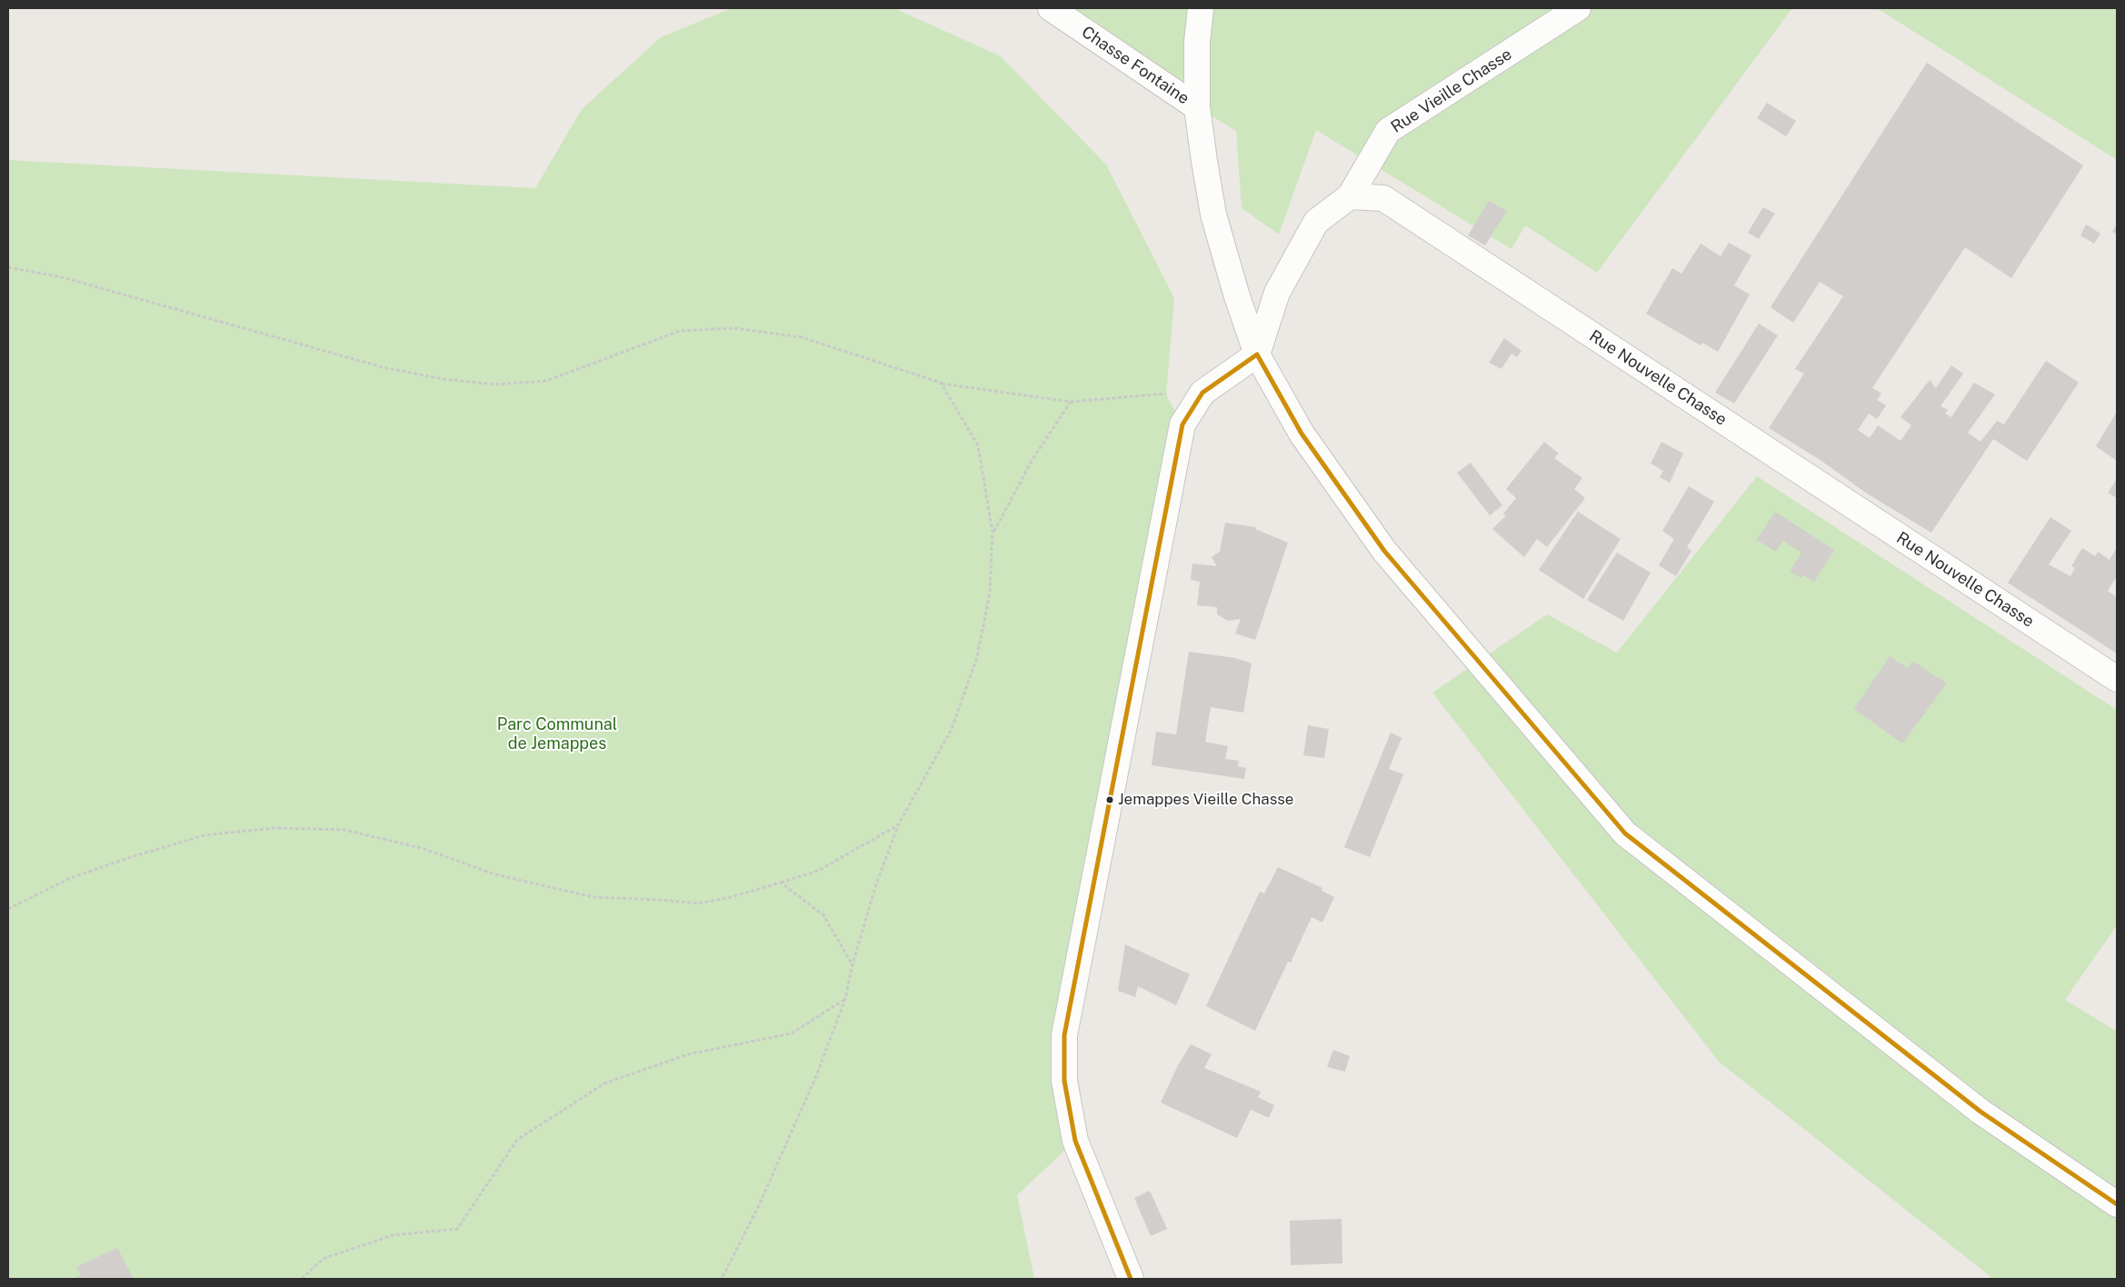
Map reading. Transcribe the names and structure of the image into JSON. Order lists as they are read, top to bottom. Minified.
{"streets":{"street":["Chasse Fontaine","Rue Vieille Chasse","Rue Nouvelle Chasse"]},"crossings":[["Rue Vieille Chasse","Rue Nouvelle Chasse"]],"parks":["Parc Communal de Jemappes"],"places":["Jemappes Vieille Chasse"]}
